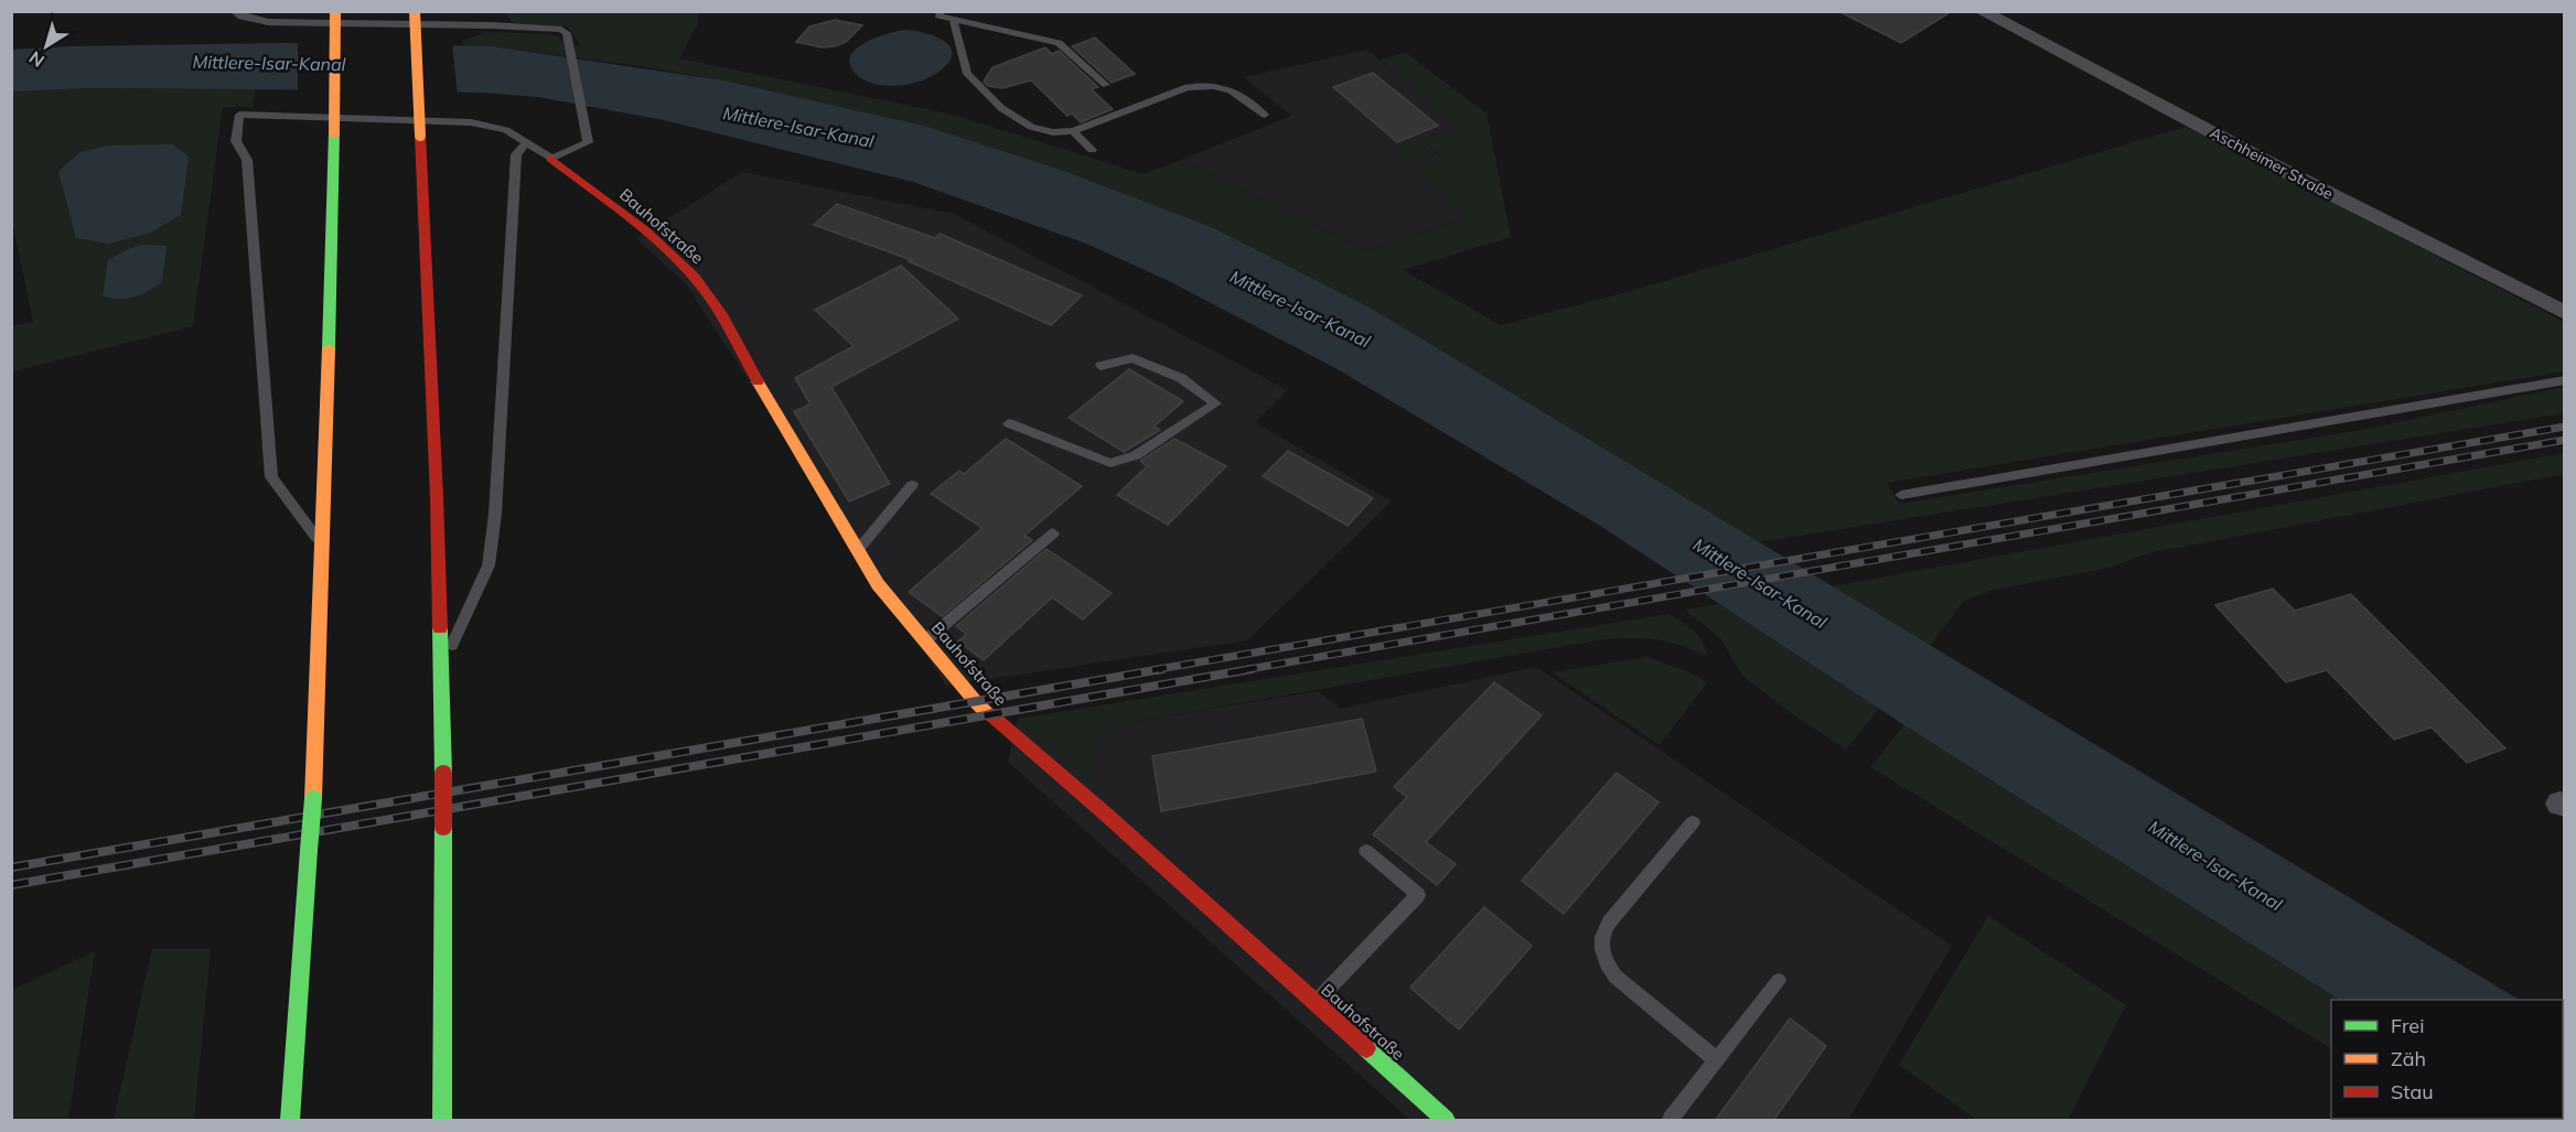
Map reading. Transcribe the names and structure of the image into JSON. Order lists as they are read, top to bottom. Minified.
{"streets":{"main road":["Bauhofstraße"],"street":["Aschheimer Straße"]},"water":["Mittlere-Isar-Kanal"],"legend":["Frei","Zäh","Stau"],"north":"bottom left"}
